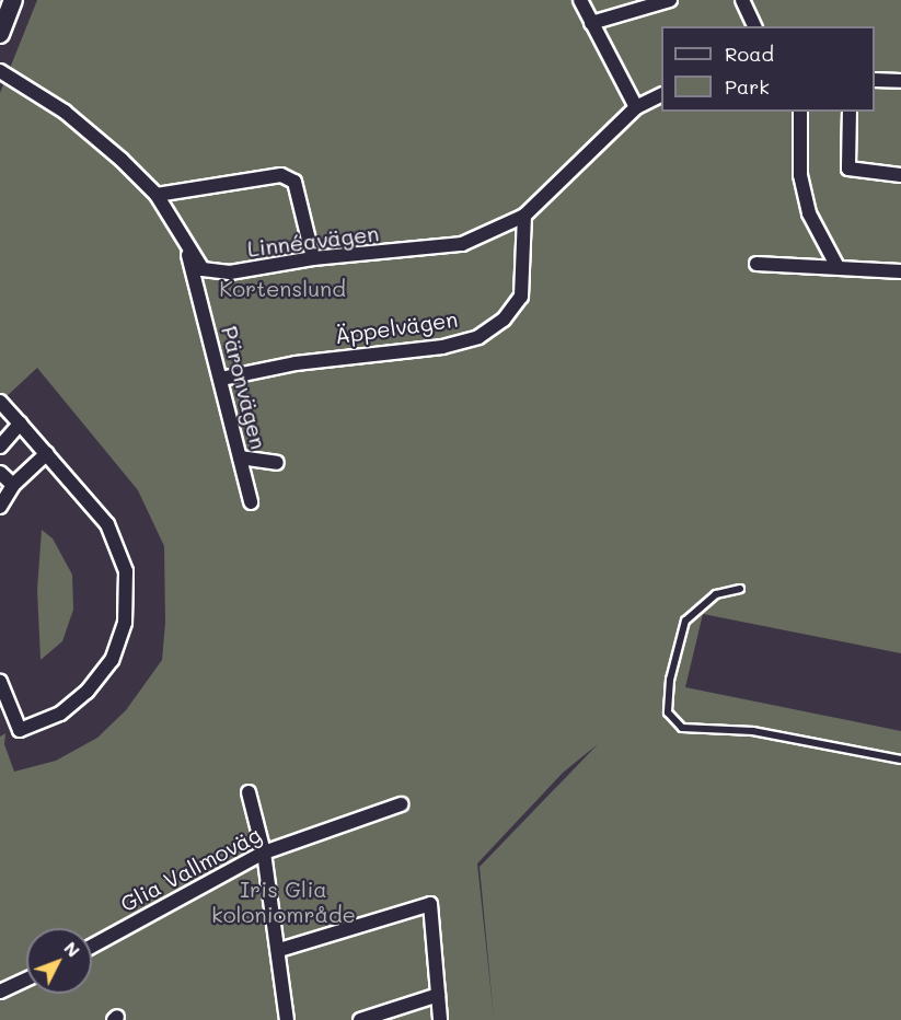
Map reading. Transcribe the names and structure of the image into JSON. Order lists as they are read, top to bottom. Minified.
{"streets":{"street":["Linnéavägen","Äppelvägen","Päronvägen","Glia Vallmoväg"]},"crossings":[["Linnéavägen","Äppelvägen"],["Linnéavägen","Päronvägen"],["Äppelvägen","Päronvägen"]],"parks":["Kortenslund","Iris Glia koloniområde"],"legend":["Road","Park"],"north":"top right"}
